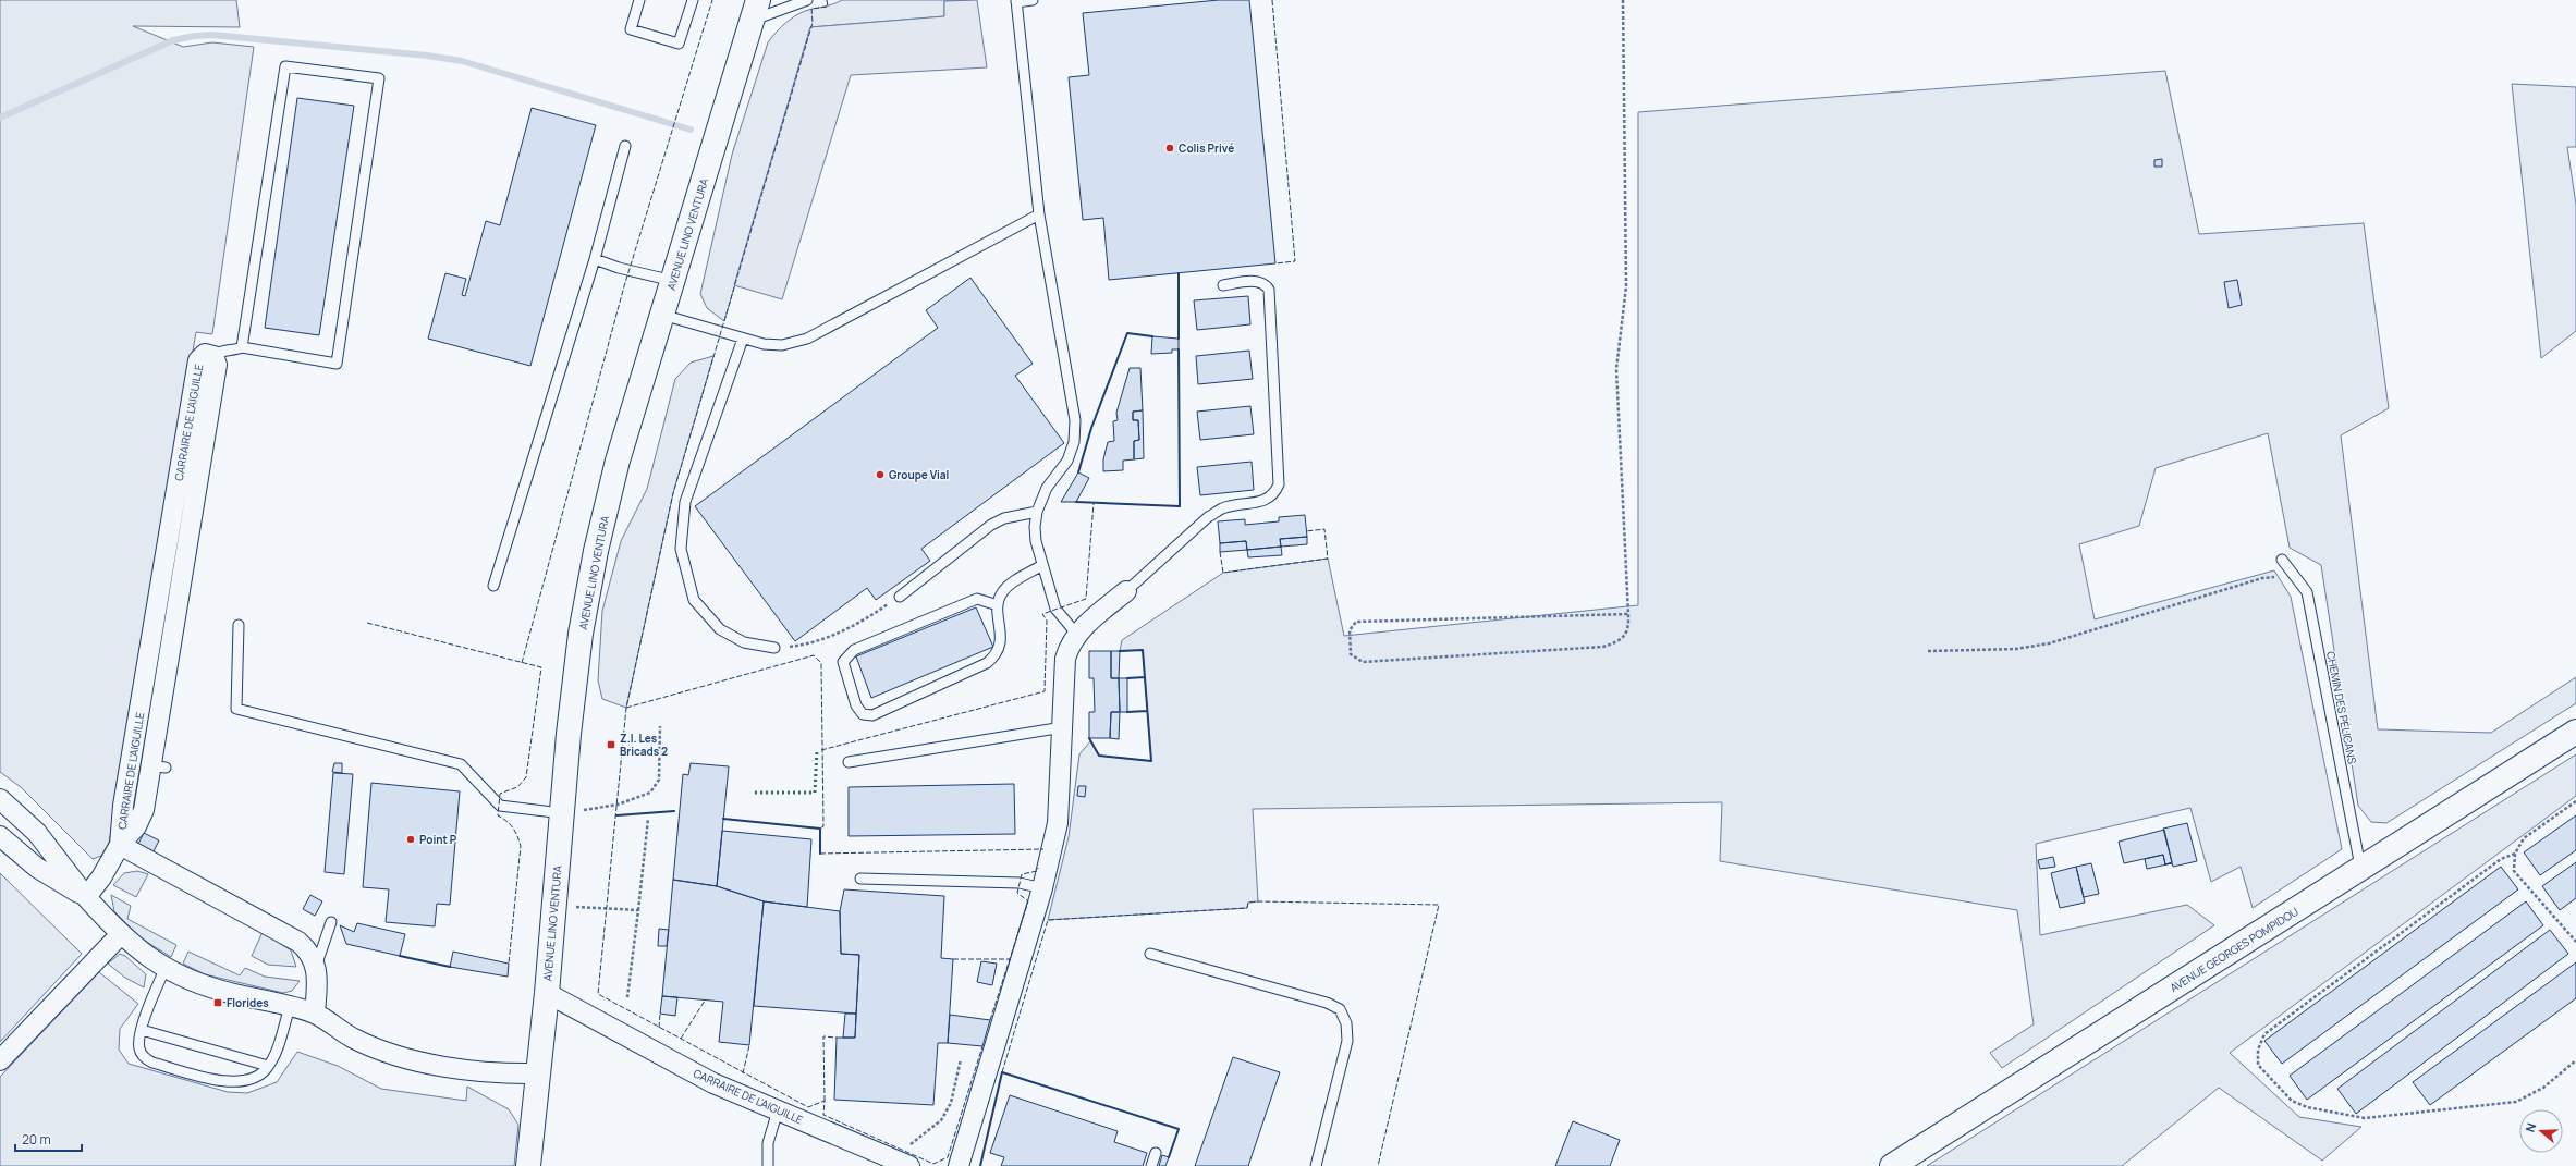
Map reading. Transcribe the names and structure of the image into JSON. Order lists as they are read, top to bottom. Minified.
{"streets":{"main road":["AVENUE LINO VENTURA","AVENUE GEORGES POMPIDOU"],"street":["CARRAIRE DE L'AIGUILLE"],"lane":["CHEMIN DES PÉLICANS"]},"crossings":[["AVENUE LINO VENTURA","CARRAIRE DE L'AIGUILLE"],["CHEMIN DES PÉLICANS","AVENUE GEORGES POMPIDOU"]],"places":{"other":["Colis Privé","Groupe Vial","Point P"],"transit":["Z.I. Les Bricads 2","Florides"]},"scale_bar":"20 m","north":"left"}
